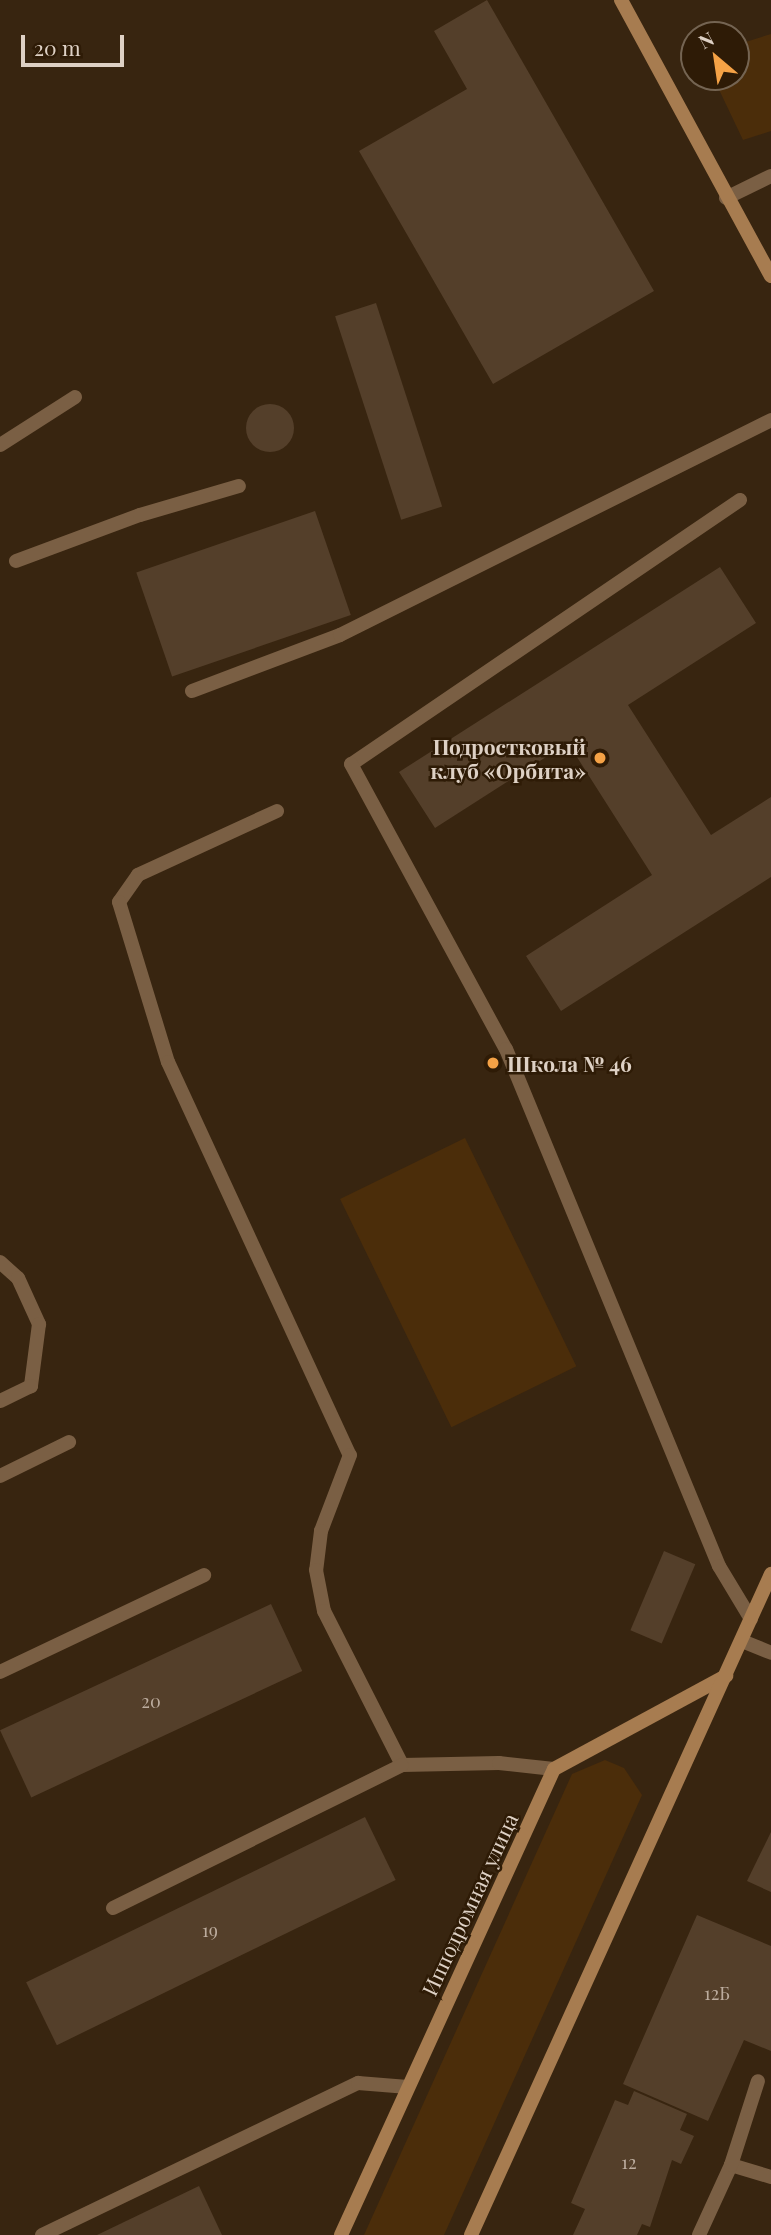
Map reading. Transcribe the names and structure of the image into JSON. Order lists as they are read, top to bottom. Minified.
{"streets":{"street":["Ипподромная улица"]},"places":["Подростковый клуб «Орбита»","Школа № 46"],"house_numbers":["20","19","12Б","12"],"scale_bar":"20 m","north":"top left"}
